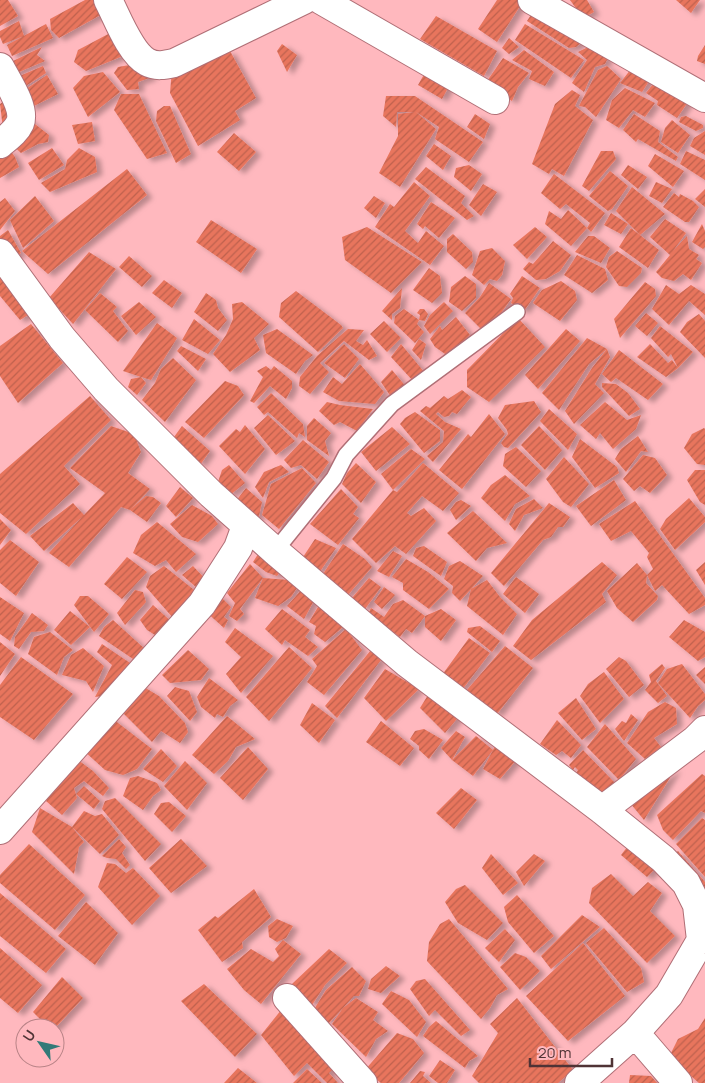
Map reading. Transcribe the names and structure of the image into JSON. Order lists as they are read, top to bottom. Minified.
{"scale_bar":"20 m","north":"top left"}
